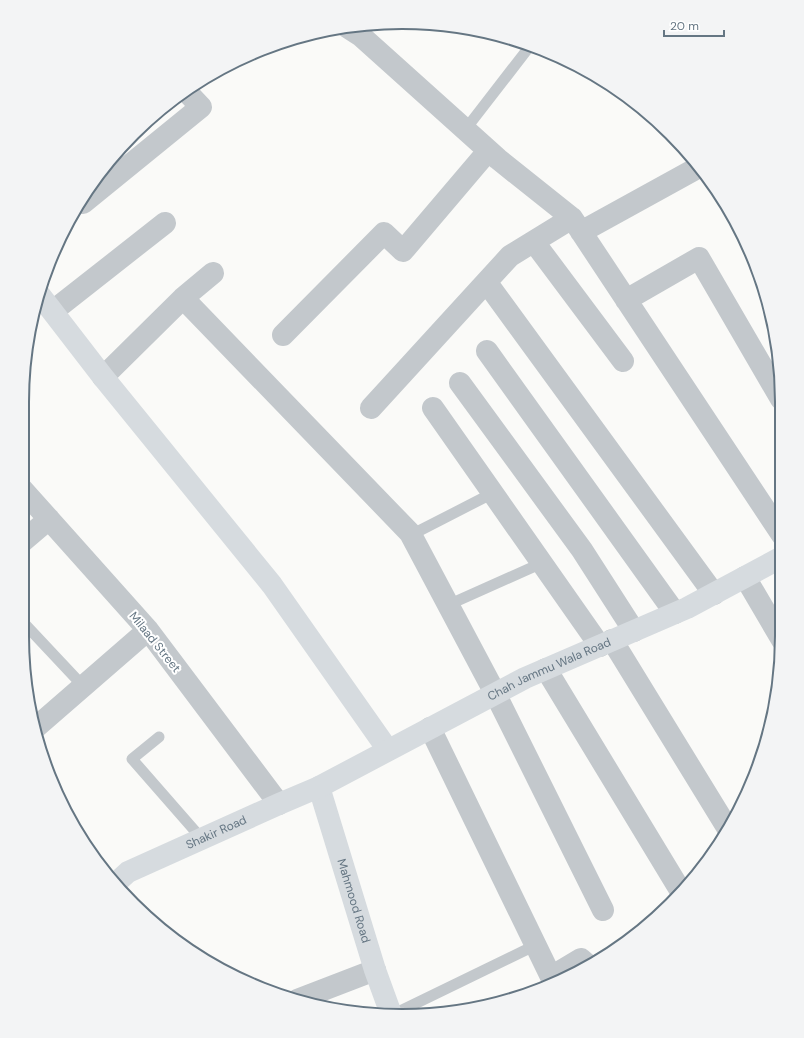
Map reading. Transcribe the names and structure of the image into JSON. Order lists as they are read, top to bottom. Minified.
{"streets":{"street":["Milaad Street","Chah Jammu Wala Road","Shakir Road","Mahmood Road"]},"crossings":[["Milaad Street","Shakir Road"],["Chah Jammu Wala Road","Shakir Road"],["Chah Jammu Wala Road","Mahmood Road"],["Shakir Road","Mahmood Road"]],"scale_bar":"20 m"}
